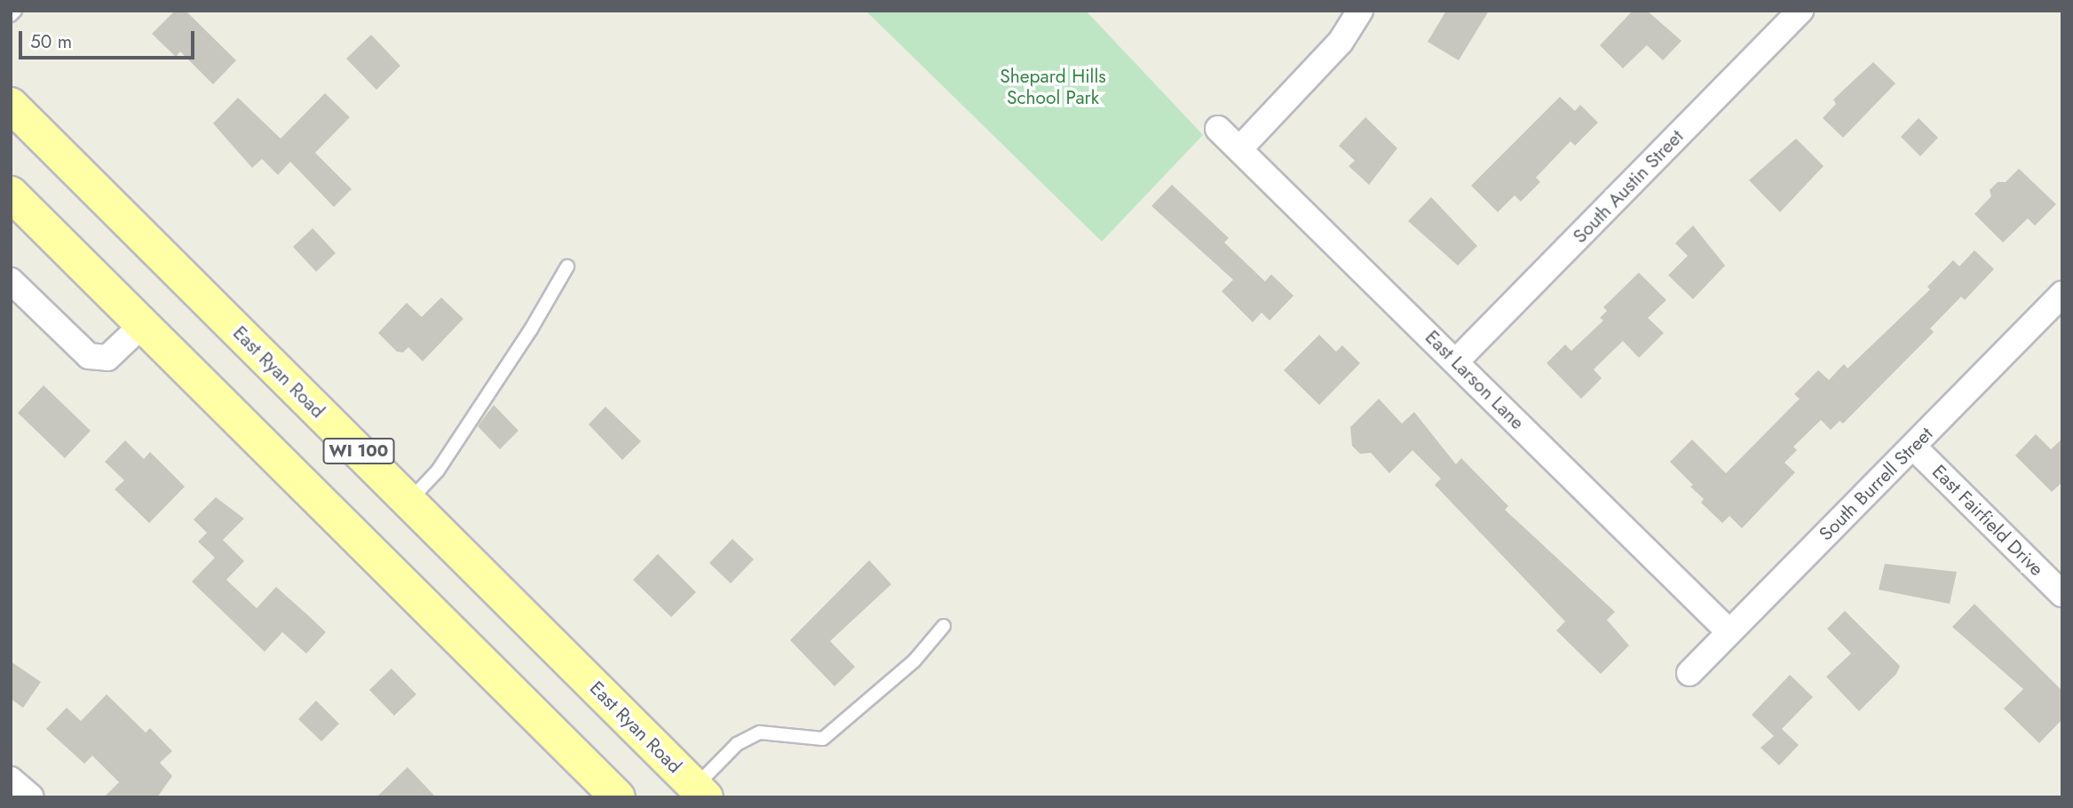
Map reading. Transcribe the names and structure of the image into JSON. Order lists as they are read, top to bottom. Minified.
{"streets":{"main road":["East Ryan Road","WI 100"],"street":["South Austin Street","East Larson Lane","South Burrell Street","East Fairfield Drive"]},"crossings":[["South Austin Street","East Larson Lane"],["East Larson Lane","South Burrell Street"],["South Burrell Street","East Fairfield Drive"]],"parks":["Shepard Hills School Park"],"scale_bar":"50 m"}
